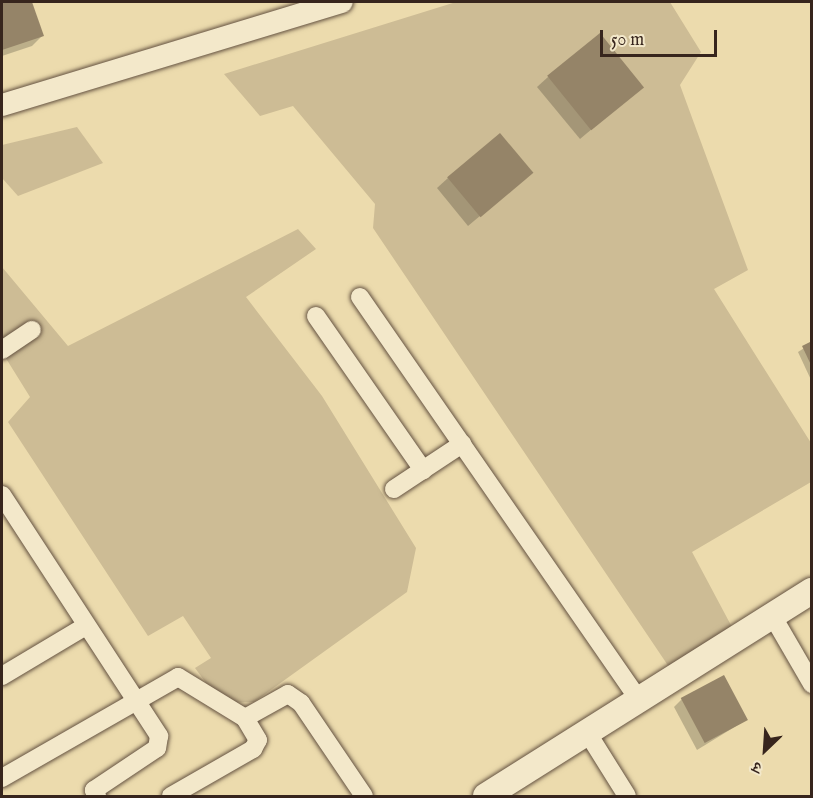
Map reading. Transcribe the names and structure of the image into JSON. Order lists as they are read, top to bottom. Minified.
{"scale_bar":"50 m","north":"bottom left"}
